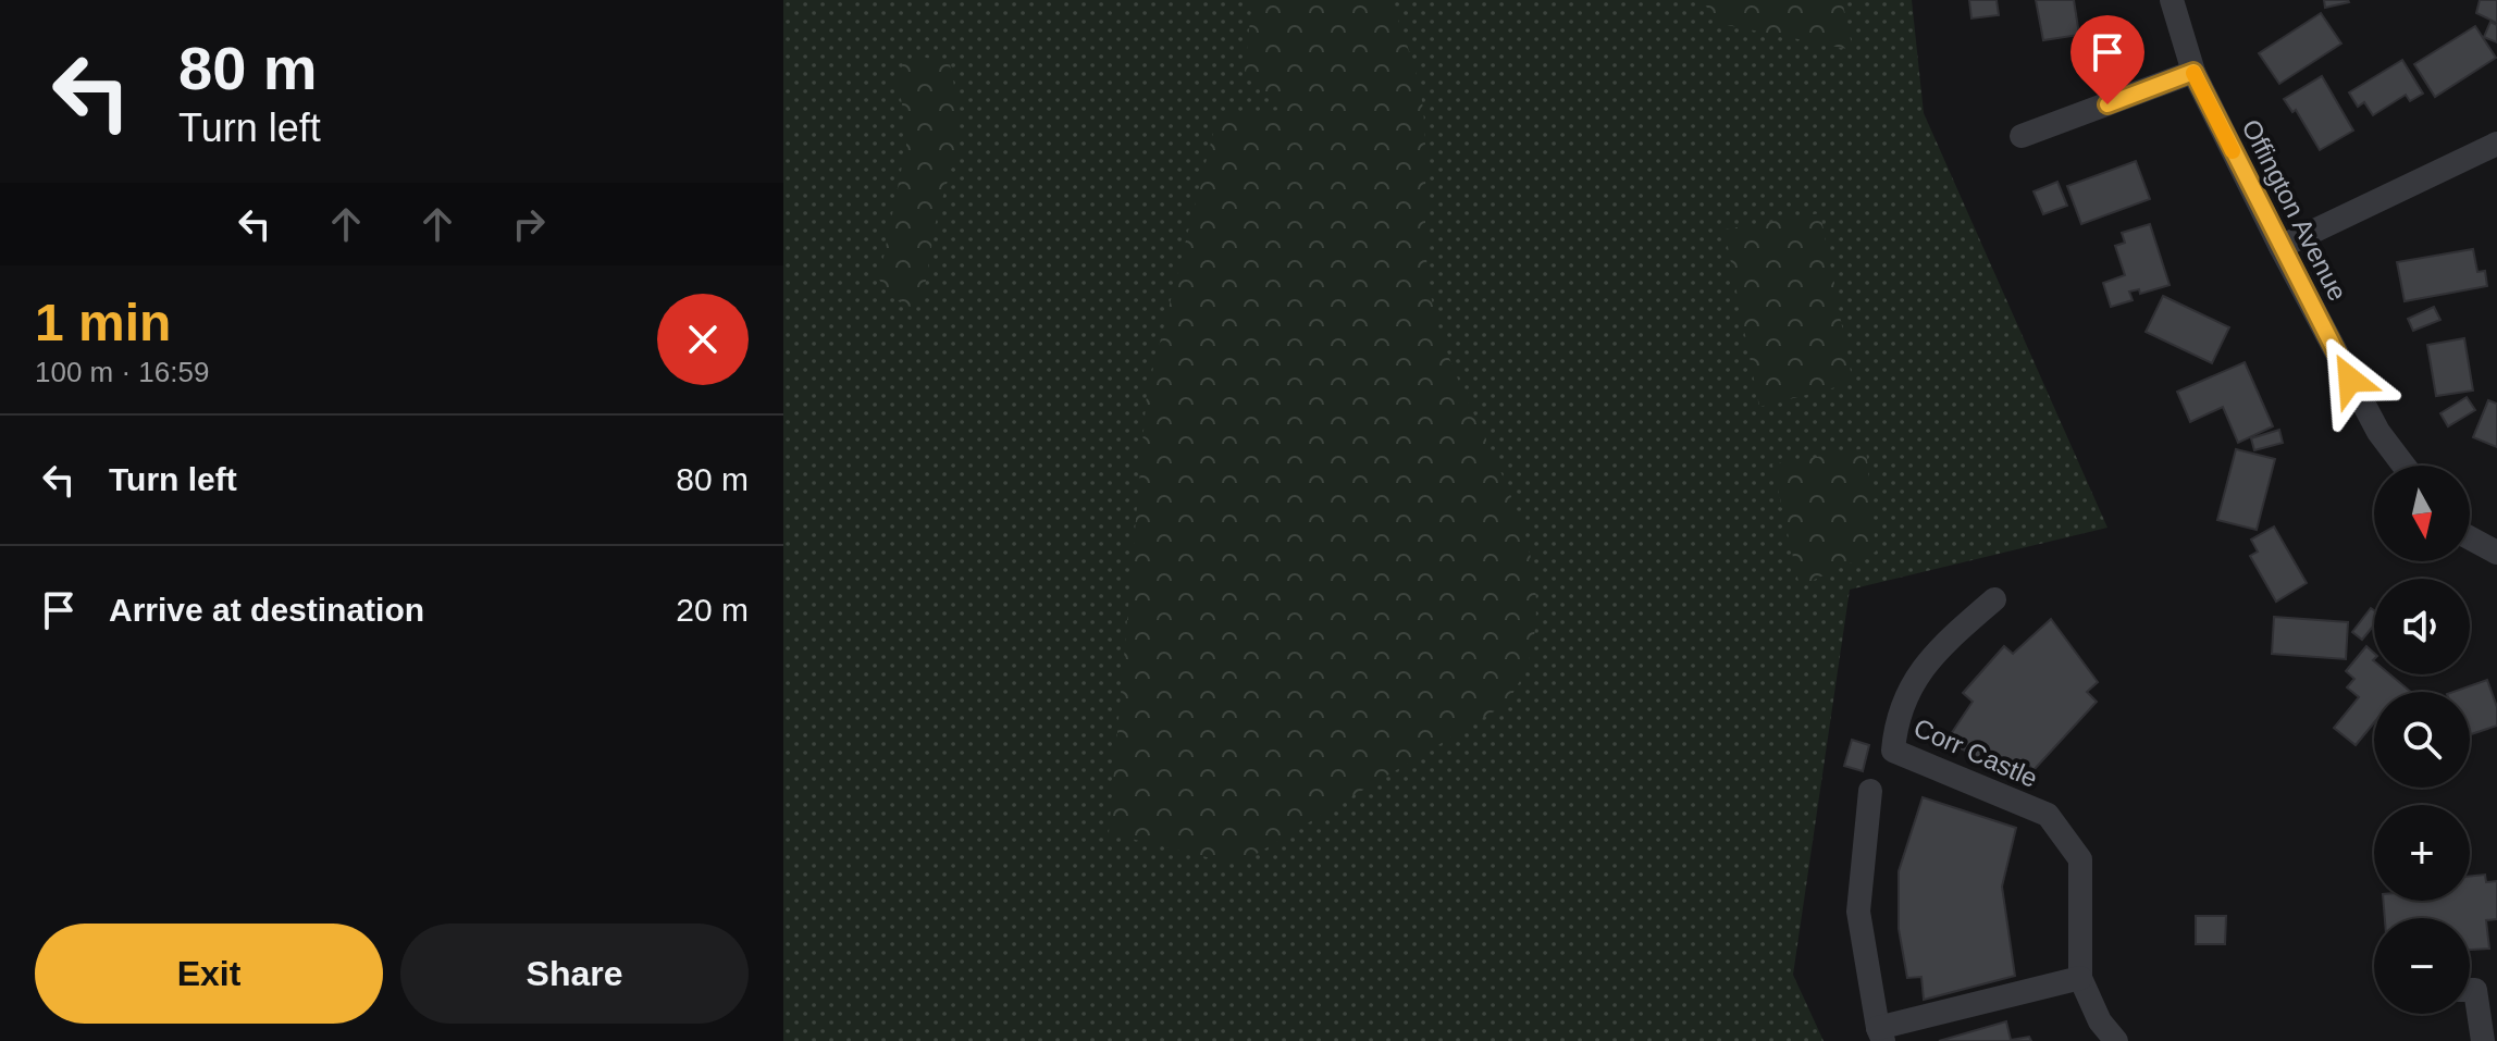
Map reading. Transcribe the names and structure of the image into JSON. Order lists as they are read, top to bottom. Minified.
{"streets":{"street":["Offington Avenue","Corr Castle"]},"north":"bottom","page":{"turn":["80 m","Turn left"],"heading":["1 min","100 m · 16:59"],"list":[{"name":"Turn left","value":"80 m"},{"name":"Arrive at destination","value":"20 m"}],"map_buttons":["+","−"],"buttons":["Exit","Share"]}}
